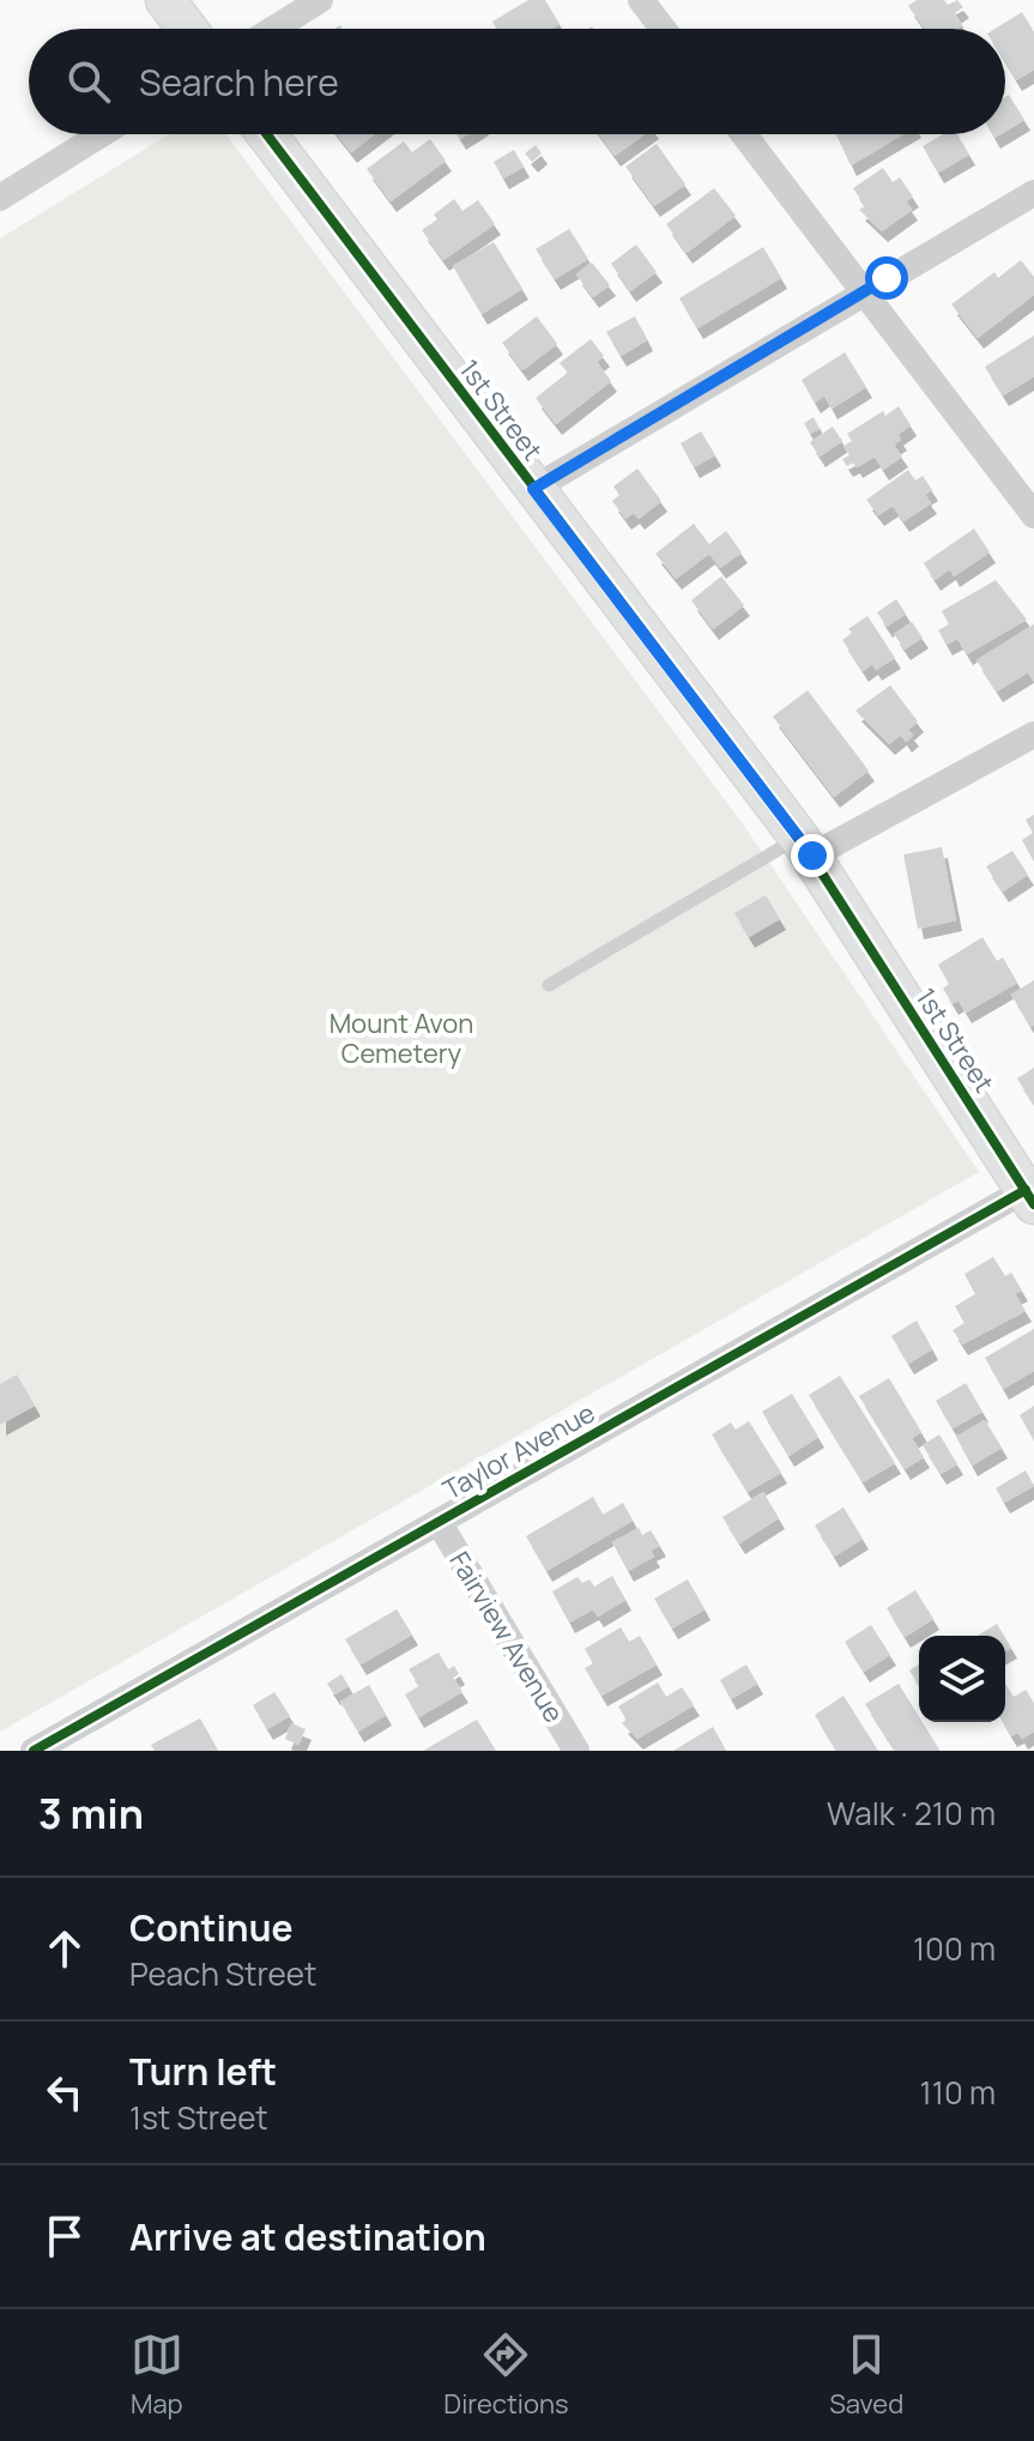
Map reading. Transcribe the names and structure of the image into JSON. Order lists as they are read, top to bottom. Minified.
{"streets":{"street":["1st Street","Taylor Avenue","Fairview Avenue"]},"crossings":[["1st Street","Taylor Avenue"],["Taylor Avenue","Fairview Avenue"]],"parks":["Mount Avon Cemetery"],"page":{"search":"Search here","heading":["3 min","Walk · 210 m"],"list":[["Continue","Peach Street","100 m"],["Turn left","1st Street","110 m"],"Arrive at destination"],"nav":["Map","Directions","Saved"]}}
